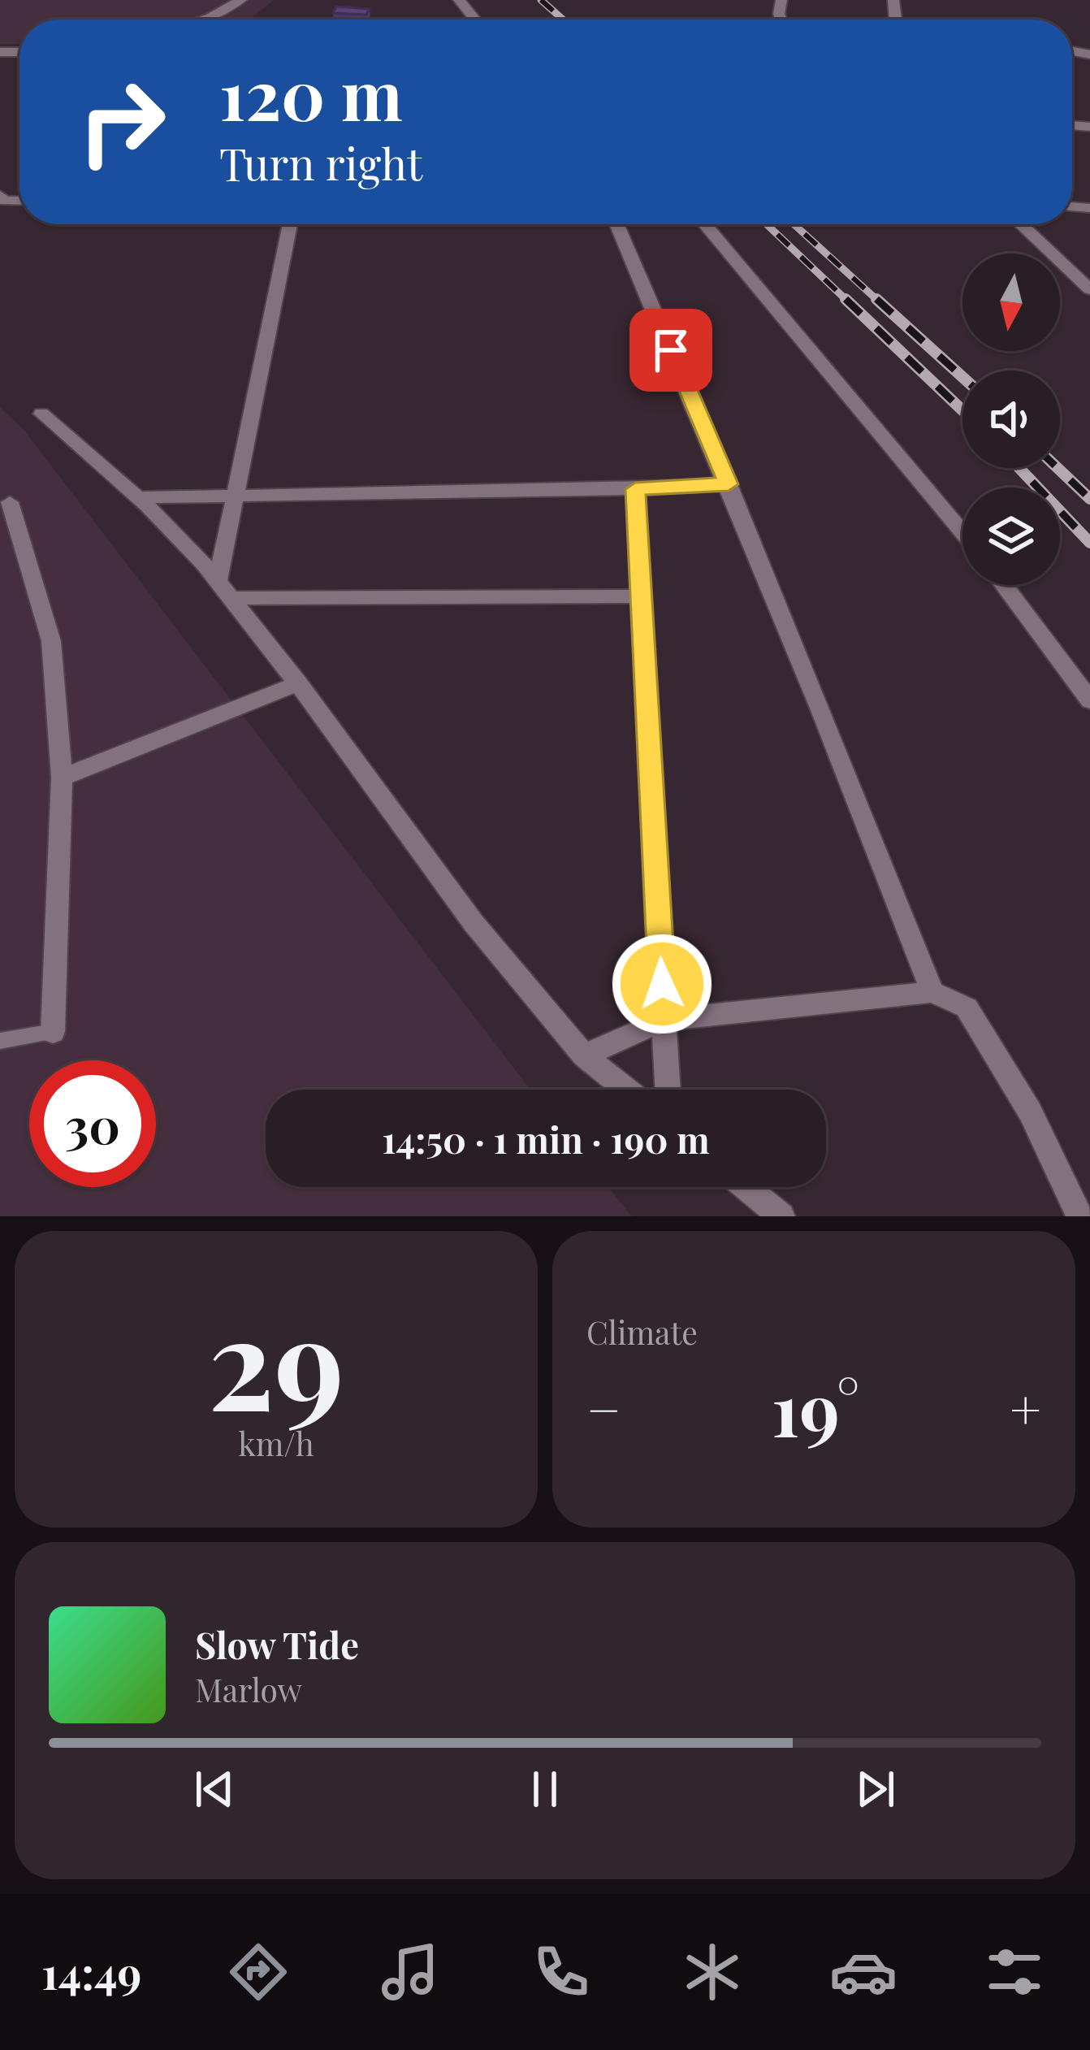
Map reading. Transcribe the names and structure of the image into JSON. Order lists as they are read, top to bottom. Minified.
{"north":"bottom","page":{"turn":["120 m","Turn right"],"limit":"30","trip":"14:50 · 1 min · 190 m","tile":[["29","km/h"],"Climate"],"heat":["−","19°","+"],"song":["Slow Tide","Marlow"],"tabs":"14:49"}}
